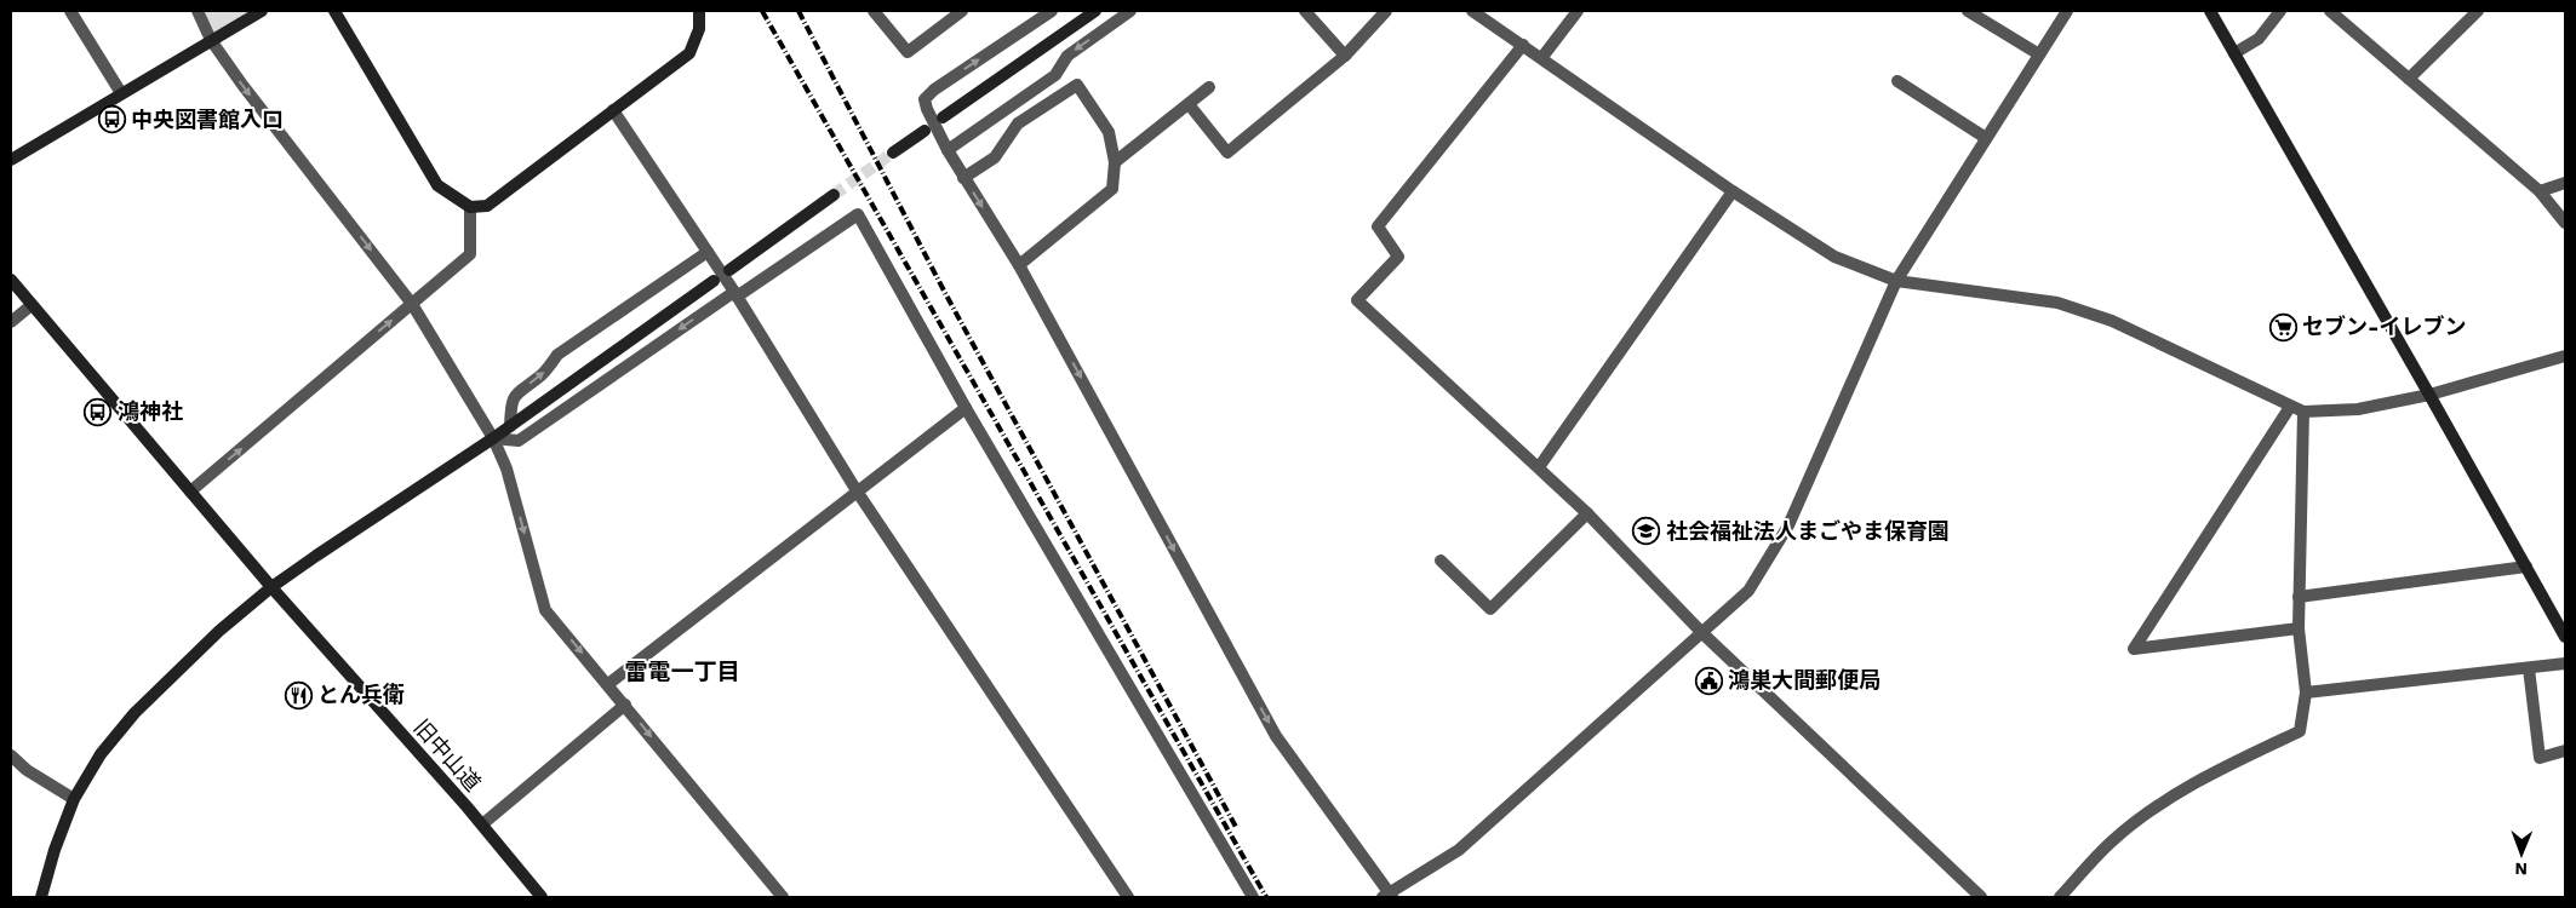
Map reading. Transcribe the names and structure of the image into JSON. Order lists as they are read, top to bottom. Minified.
{"streets":{"street":["旧中山道"]},"districts":["雷電一丁目"],"places":{"bus stop":["中央図書館入口","鴻神社"],"supermarket":["セブン-イレブン"],"school or university":["社会福祉法人まごやま保育園"],"public building":["鴻巣大間郵便局"],"restaurant":["とん兵衛"]},"north":"bottom"}
